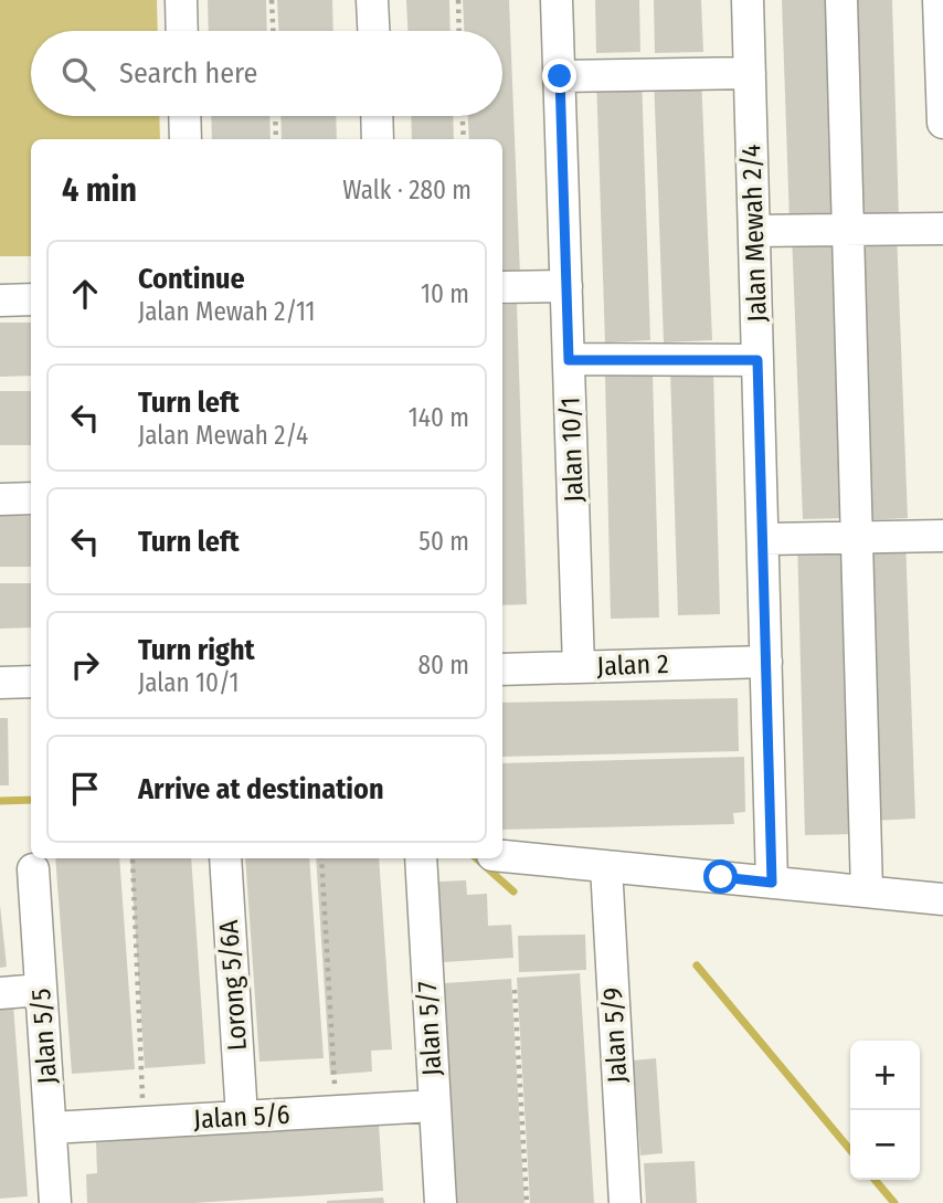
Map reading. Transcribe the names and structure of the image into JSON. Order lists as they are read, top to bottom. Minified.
{"streets":{"street":["Jalan Mewah 2/4","Jalan 10/1","Jalan 2","Lorong 5/6A","Jalan 5/7","Jalan 5/9","Jalan 5/5","Jalan 5/6"]},"crossings":[["Jalan Mewah 2/4","Jalan 2"],["Jalan 10/1","Jalan 2"],["Lorong 5/6A","Jalan 5/6"],["Jalan 5/7","Jalan 5/6"],["Jalan 5/5","Jalan 5/6"]],"page":{"search":"Search here","heading":["4 min","Walk · 280 m"],"list":[["Continue","Jalan Mewah 2/11","10 m"],["Turn left","Jalan Mewah 2/4","140 m"],["Turn left","50 m"],["Turn right","Jalan 10/1","80 m"],"Arrive at destination"],"map_buttons":["+","−"]}}
